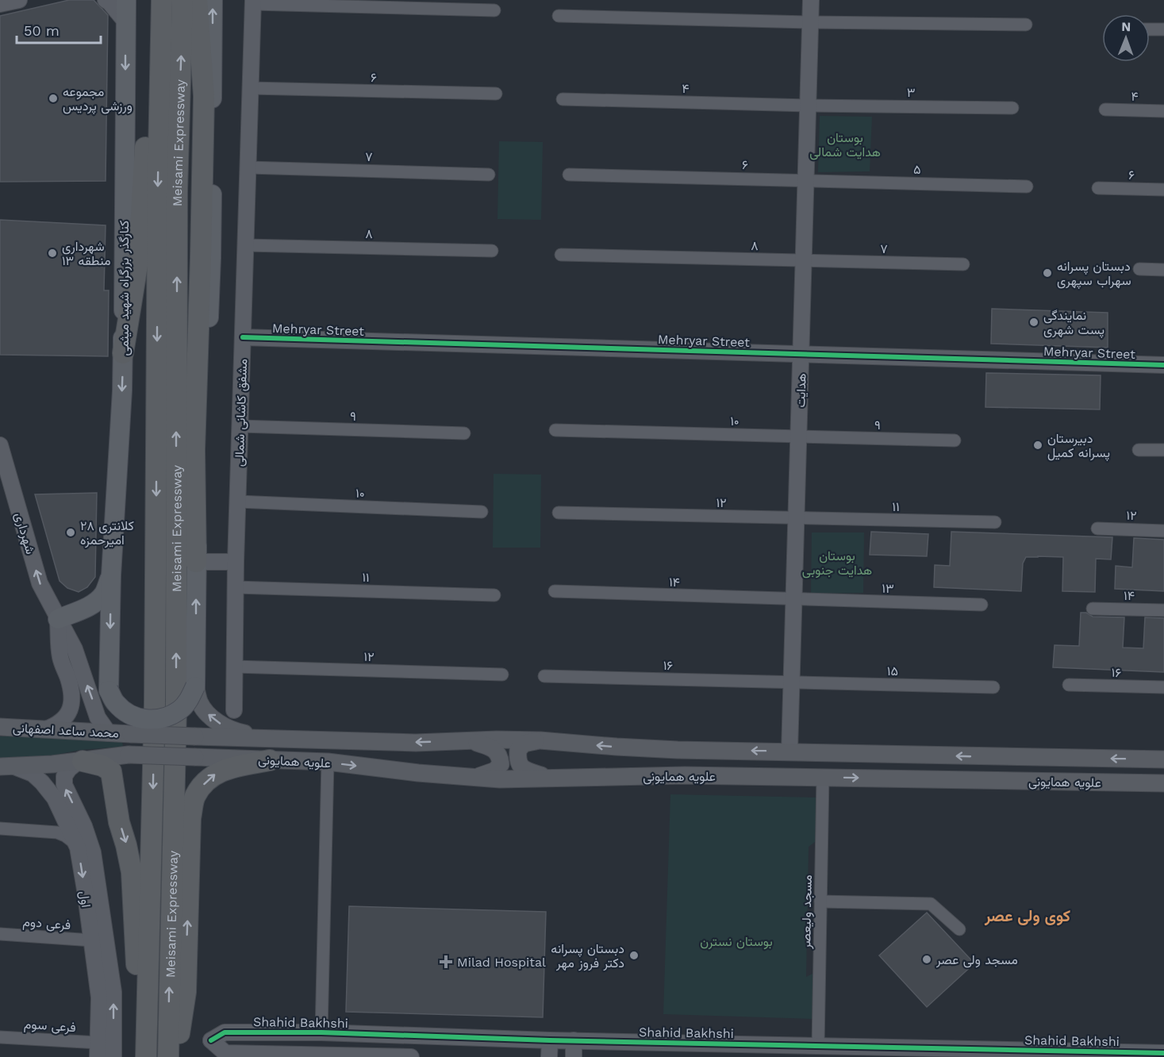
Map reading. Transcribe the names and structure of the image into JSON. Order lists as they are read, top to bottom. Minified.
{"streets":{"highway":["Meisami Expressway"],"main road":["کنارگذر بزرگراه شهید میثمی","محمد ساعد اصفهانی","علویه همایونی"],"street":["۶","۴","۳","۷","۵","۸","Mehryar Street","هدایت","مشفق کاشانی شمالی","۹","۱۰","۱۲","۱۱","شهرداری","۱۴","۱۳","۱۶","۱۵","اول","مسجد ولیعصر","فرعی دوم","Shahid Bakhshi","فرعی سوم"]},"crossings":[["۶","۵"],["۶","هدایت"],["۶","مشفق کاشانی شمالی"],["۴","۳"],["۴","هدایت"],["۳","هدایت"],["۷","۸"],["۷","هدایت"],["۷","مشفق کاشانی شمالی"],["۵","هدایت"],["۸","هدایت"],["۸","مشفق کاشانی شمالی"],["Mehryar Street","هدایت"],["Mehryar Street","مشفق کاشانی شمالی"],["هدایت","۹"],["هدایت","۱۰"],["هدایت","۱۲"],["هدایت","۱۱"],["هدایت","۱۴"],["هدایت","۱۳"],["هدایت","۱۶"],["هدایت","۱۵"],["هدایت","علویه همایونی"],["مشفق کاشانی شمالی","۹"],["مشفق کاشانی شمالی","۱۰"],["مشفق کاشانی شمالی","۱۲"],["مشفق کاشانی شمالی","۱۱"],["۹","۱۰"],["۱۲","۱۱"],["شهرداری","محمد ساعد اصفهانی"],["۱۴","۱۳"],["۱۶","۱۵"],["محمد ساعد اصفهانی","علویه همایونی"],["محمد ساعد اصفهانی","اول"],["علویه همایونی","مسجد ولیعصر"],["اول","فرعی دوم"],["اول","فرعی سوم"],["مسجد ولیعصر","Shahid Bakhshi"]],"one_way":["شهرداری"],"districts":["کوی ولی عصر"],"parks":["بوستان هدایت شمالی","بوستان هدایت جنوبی","بوستان نسترن"],"places":{"other":["مجموعه ورزشی پردیس","شهرداری منطقه ۱۳","دبستان پسرانه سهراب سپهری","نمایندگی پست شهری","دبیرستان پسرانه کمیل","کلانتری ۲۸ امیرحمزه","دبستان پسرانه دکتر فروز مهر","مسجد ولی عصر"],"health":["Milad Hospital"]},"scale_bar":"50 m","north":"top"}
